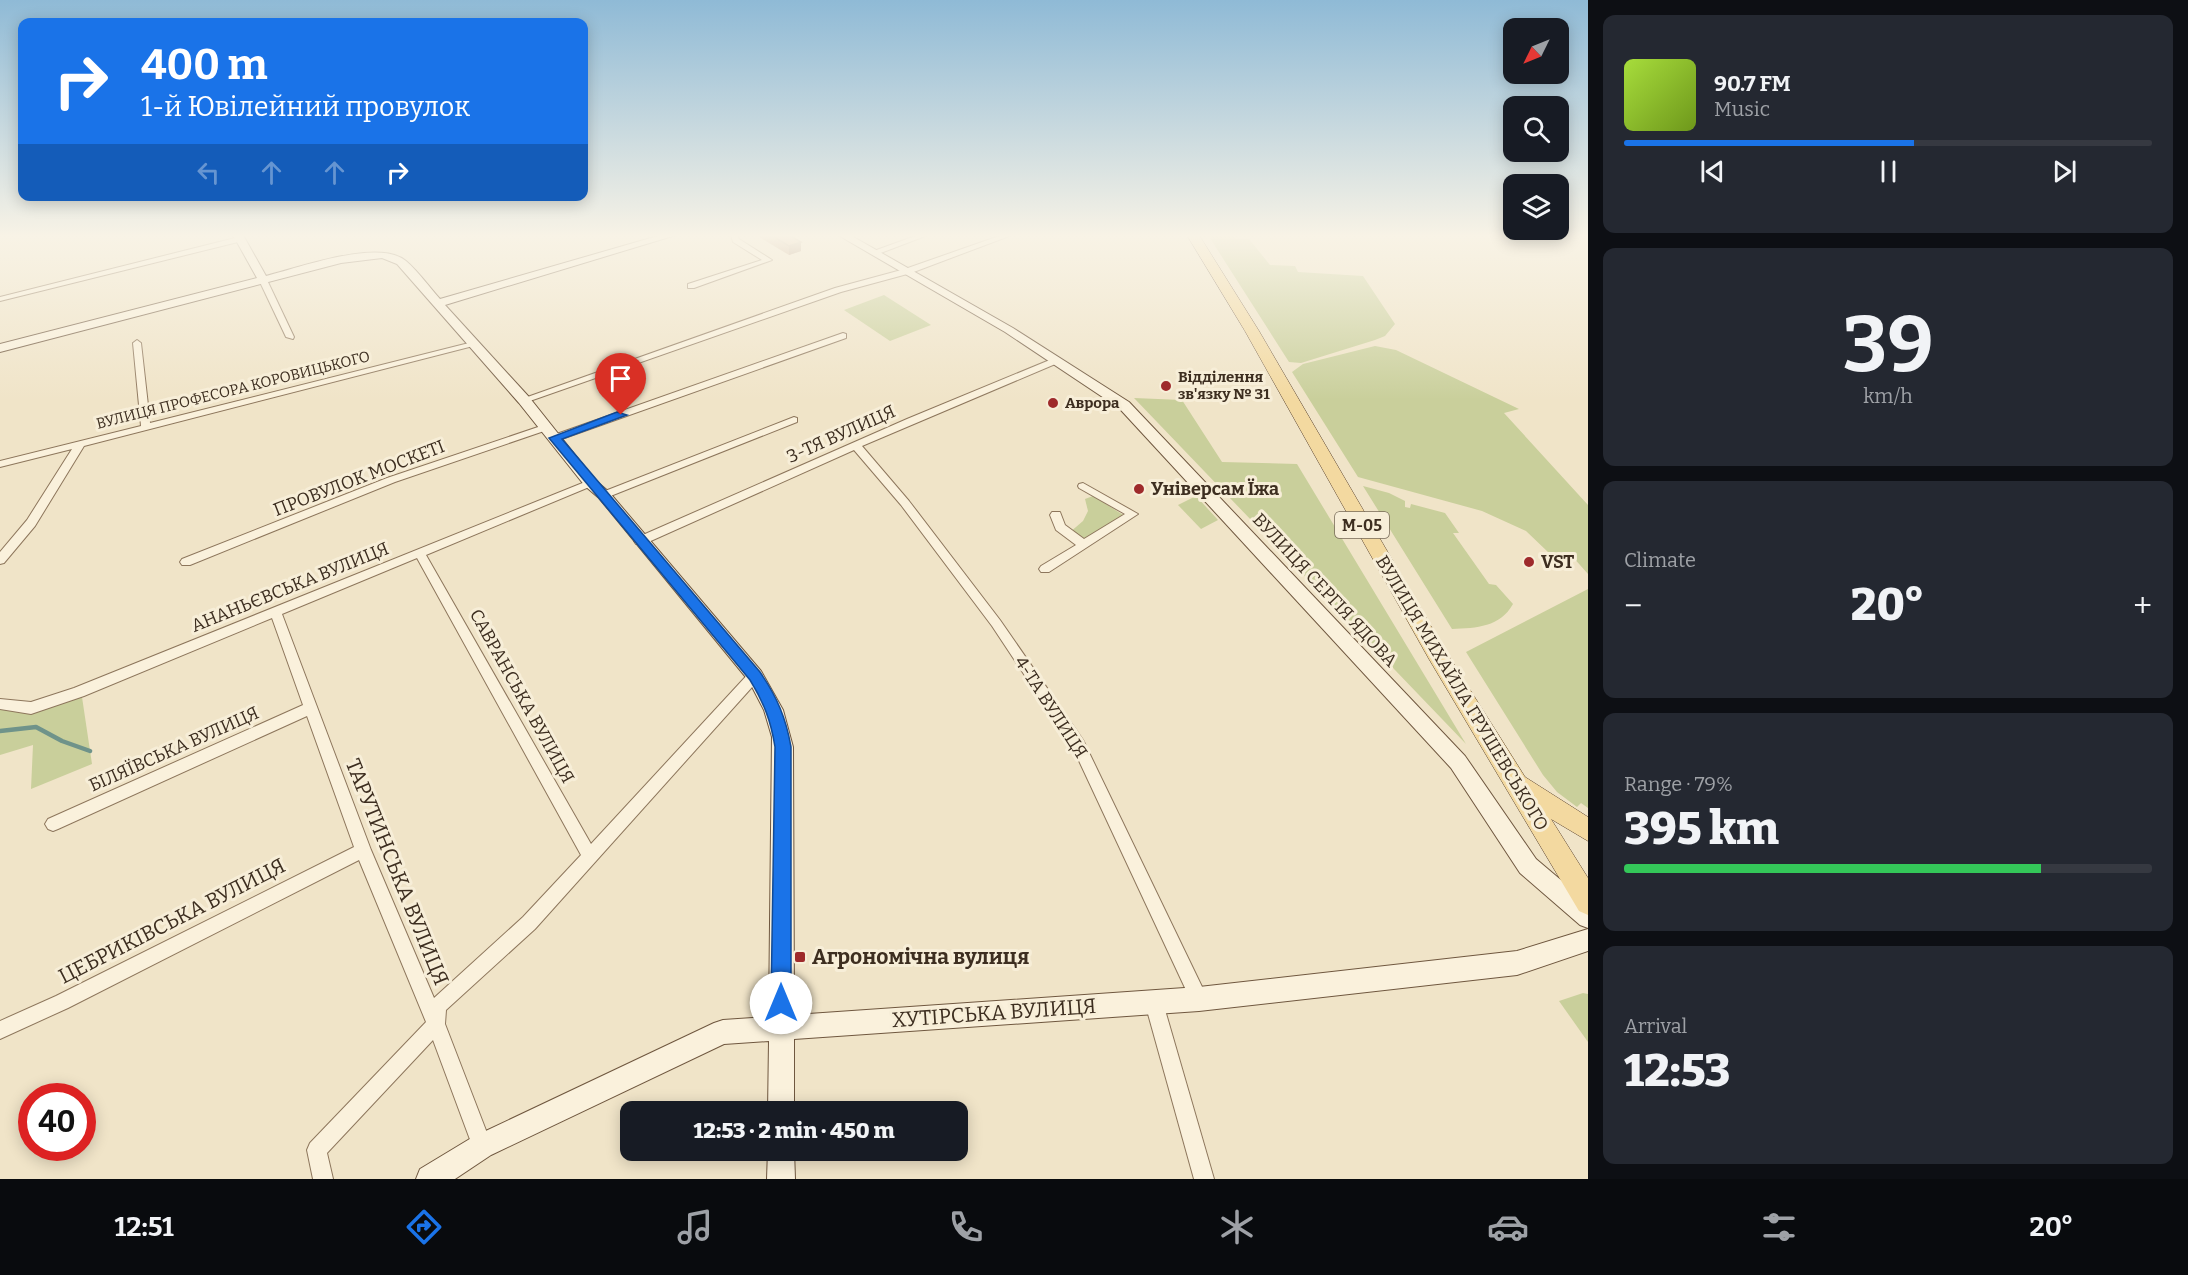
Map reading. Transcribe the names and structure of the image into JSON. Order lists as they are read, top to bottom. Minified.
{"streets":{"main road":["М-05","ВУЛИЦЯ МИХАЙЛА ГРУШЕВСЬКОГО"],"street":["ВУЛИЦЯ ПРОФЕСОРА КОРОВИЦЬКОГО","3-ТЯ ВУЛИЦЯ","ПРОВУЛОК МОСКЕТІ","АНАНЬЄВСЬКА ВУЛИЦЯ","ВУЛИЦЯ СЕРГІЯ ЯДОВА","САВРАНСЬКА ВУЛИЦЯ","4-ТА ВУЛИЦЯ","БІЛЯЇВСЬКА ВУЛИЦЯ","ТАРУТИНСЬКА ВУЛИЦЯ","ЦЕБРИКІВСЬКА ВУЛИЦЯ","ХУТІРСЬКА ВУЛИЦЯ"]},"crossings":[["3-ТЯ ВУЛИЦЯ","ВУЛИЦЯ СЕРГІЯ ЯДОВА"],["3-ТЯ ВУЛИЦЯ","4-ТА ВУЛИЦЯ"],["АНАНЬЄВСЬКА ВУЛИЦЯ","САВРАНСЬКА ВУЛИЦЯ"],["АНАНЬЄВСЬКА ВУЛИЦЯ","ТАРУТИНСЬКА ВУЛИЦЯ"],["4-ТА ВУЛИЦЯ","ХУТІРСЬКА ВУЛИЦЯ"],["БІЛЯЇВСЬКА ВУЛИЦЯ","ТАРУТИНСЬКА ВУЛИЦЯ"],["ТАРУТИНСЬКА ВУЛИЦЯ","ЦЕБРИКІВСЬКА ВУЛИЦЯ"],["ТАРУТИНСЬКА ВУЛИЦЯ","ХУТІРСЬКА ВУЛИЦЯ"]],"places":{"other":["Відділення зв'язку № 31","Аврора","Універсам Їжа","VST"],"transit":["Агрономічна вулиця"]},"north":"bottom left","page":{"turn":["400 m","1-й Ювілейний провулок"],"song":["90.7 FM","Music"],"tile":[["39","km/h"],"Climate",["Range · 79%","395 km"],["Arrival","12:53"]],"heat":["−","20°","+"],"limit":"40","trip":"12:53 · 2 min · 450 m","tabs":["12:51","20°"]}}
